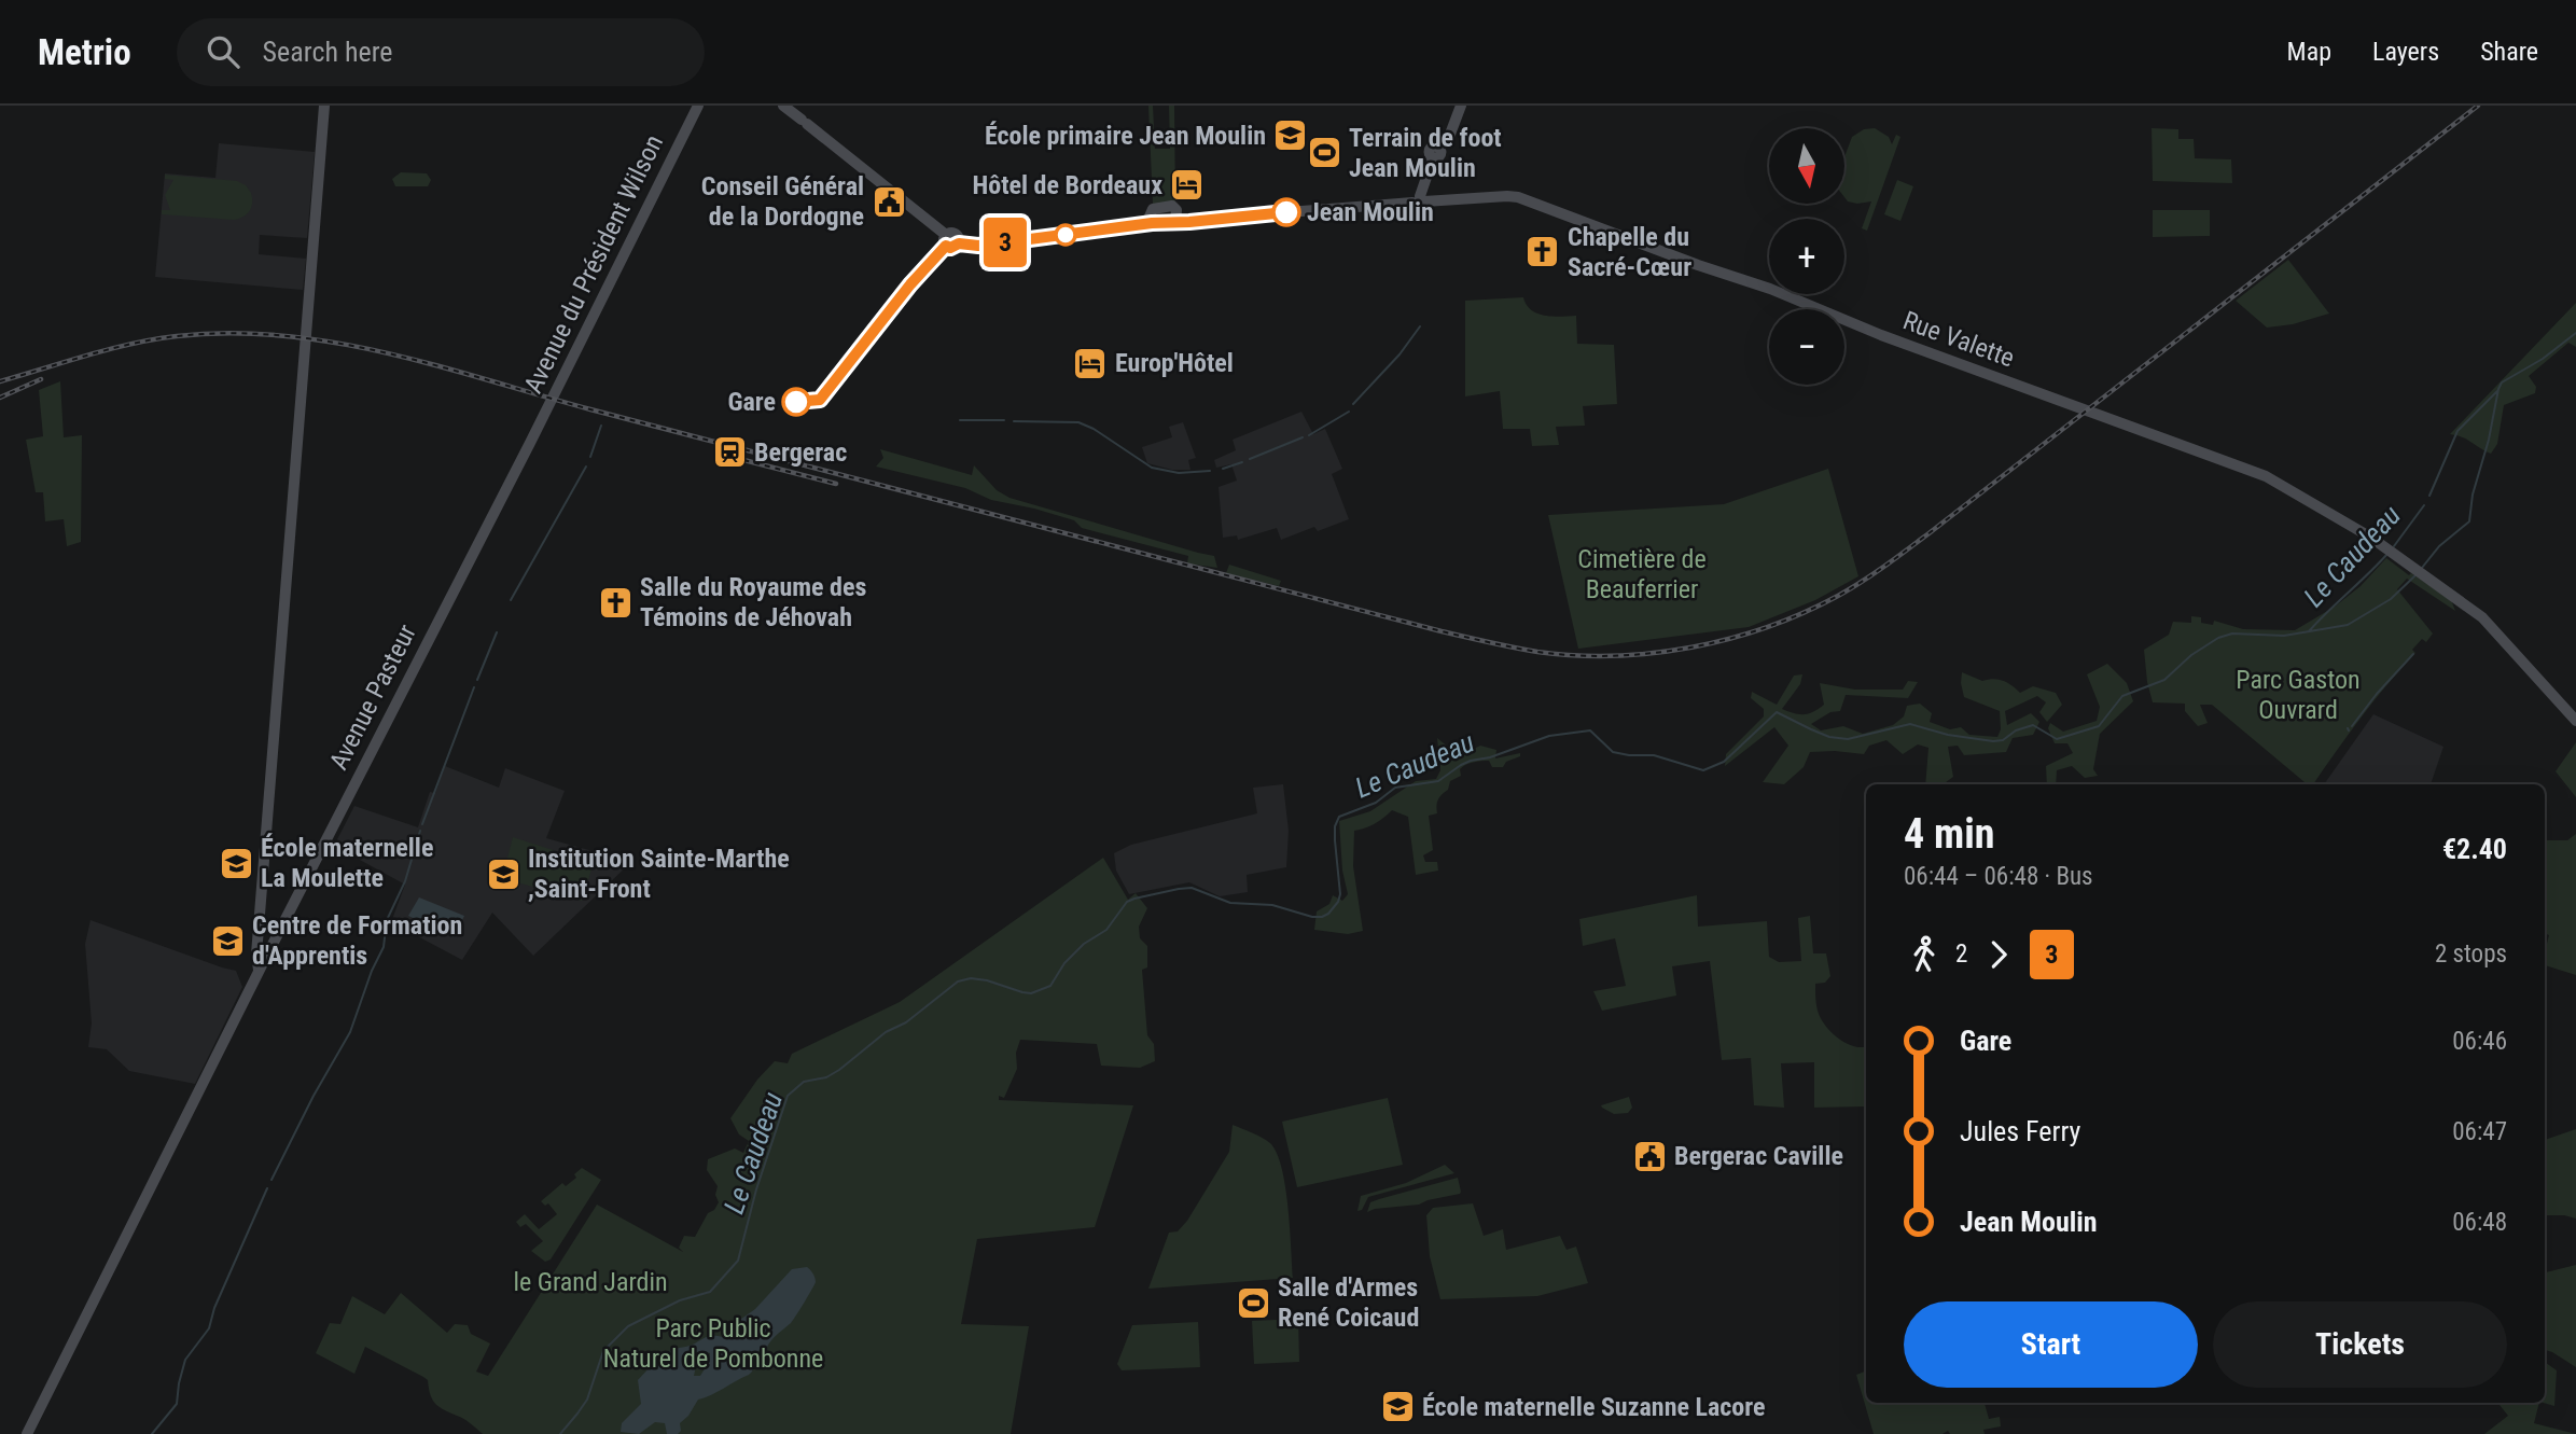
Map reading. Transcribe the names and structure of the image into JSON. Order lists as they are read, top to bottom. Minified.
{"streets":{"main road":["Avenue du Président Wilson","Rue Valette","Avenue Pasteur"]},"crossings":[["Avenue du Président Wilson","Avenue Pasteur"]],"water":["Le Caudeau"],"parks":["Cimetière de Beauferrier","Parc Gaston Ouvrard","le Grand Jardin","Parc Public Naturel de Pombonne"],"places":{"school or university":["École primaire Jean Moulin","École maternelle La Moulette","Institution Sainte-Marthe ,Saint-Front","Centre de Formation d'Apprentis","École maternelle Suzanne Lacore"],"sports":["Terrain de foot Jean Moulin","Salle d'Armes René Coicaud"],"hotel":["Hôtel de Bordeaux","Europ'Hôtel"],"public building":["Conseil Général de la Dordogne","Bergerac Caville"],"other":["Jean Moulin","Gare"],"church":["Chapelle du Sacré-Cœur","Salle du Royaume des Témoins de Jéhovah"],"station":["Bergerac"]},"lines":["bus line 3"],"north":"bottom","page":{"header":"Metrio","search":"Search here","nav":["Map","Layers","Share"],"on_map":"3","map_buttons":["+","−"],"heading":["4 min","06:44 – 06:48 · Bus","€2.40"],"legs":["2","3","2 stops"],"list":[{"name":"Gare","value":"06:46"},{"name":"Jules Ferry","value":"06:47"},{"name":"Jean Moulin","value":"06:48"}],"buttons":["Start","Tickets"]}}
